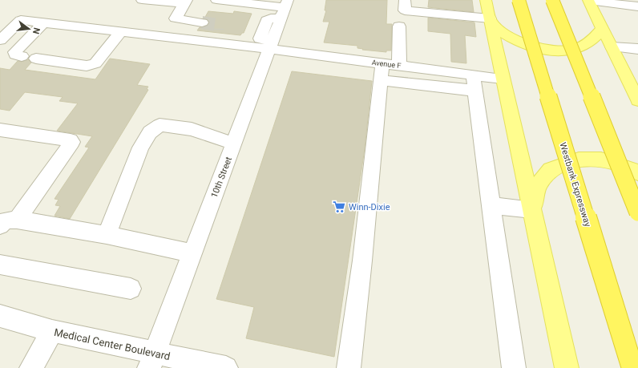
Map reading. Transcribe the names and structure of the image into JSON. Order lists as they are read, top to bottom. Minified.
{"streets":{"highway":["Westbank Expressway"],"street":["Avenue F","10th Street","Medical Center Boulevard"]},"crossings":[["Avenue F","10th Street"],["10th Street","Medical Center Boulevard"]],"places":{"supermarket":["Winn-Dixie"]},"north":"right"}
